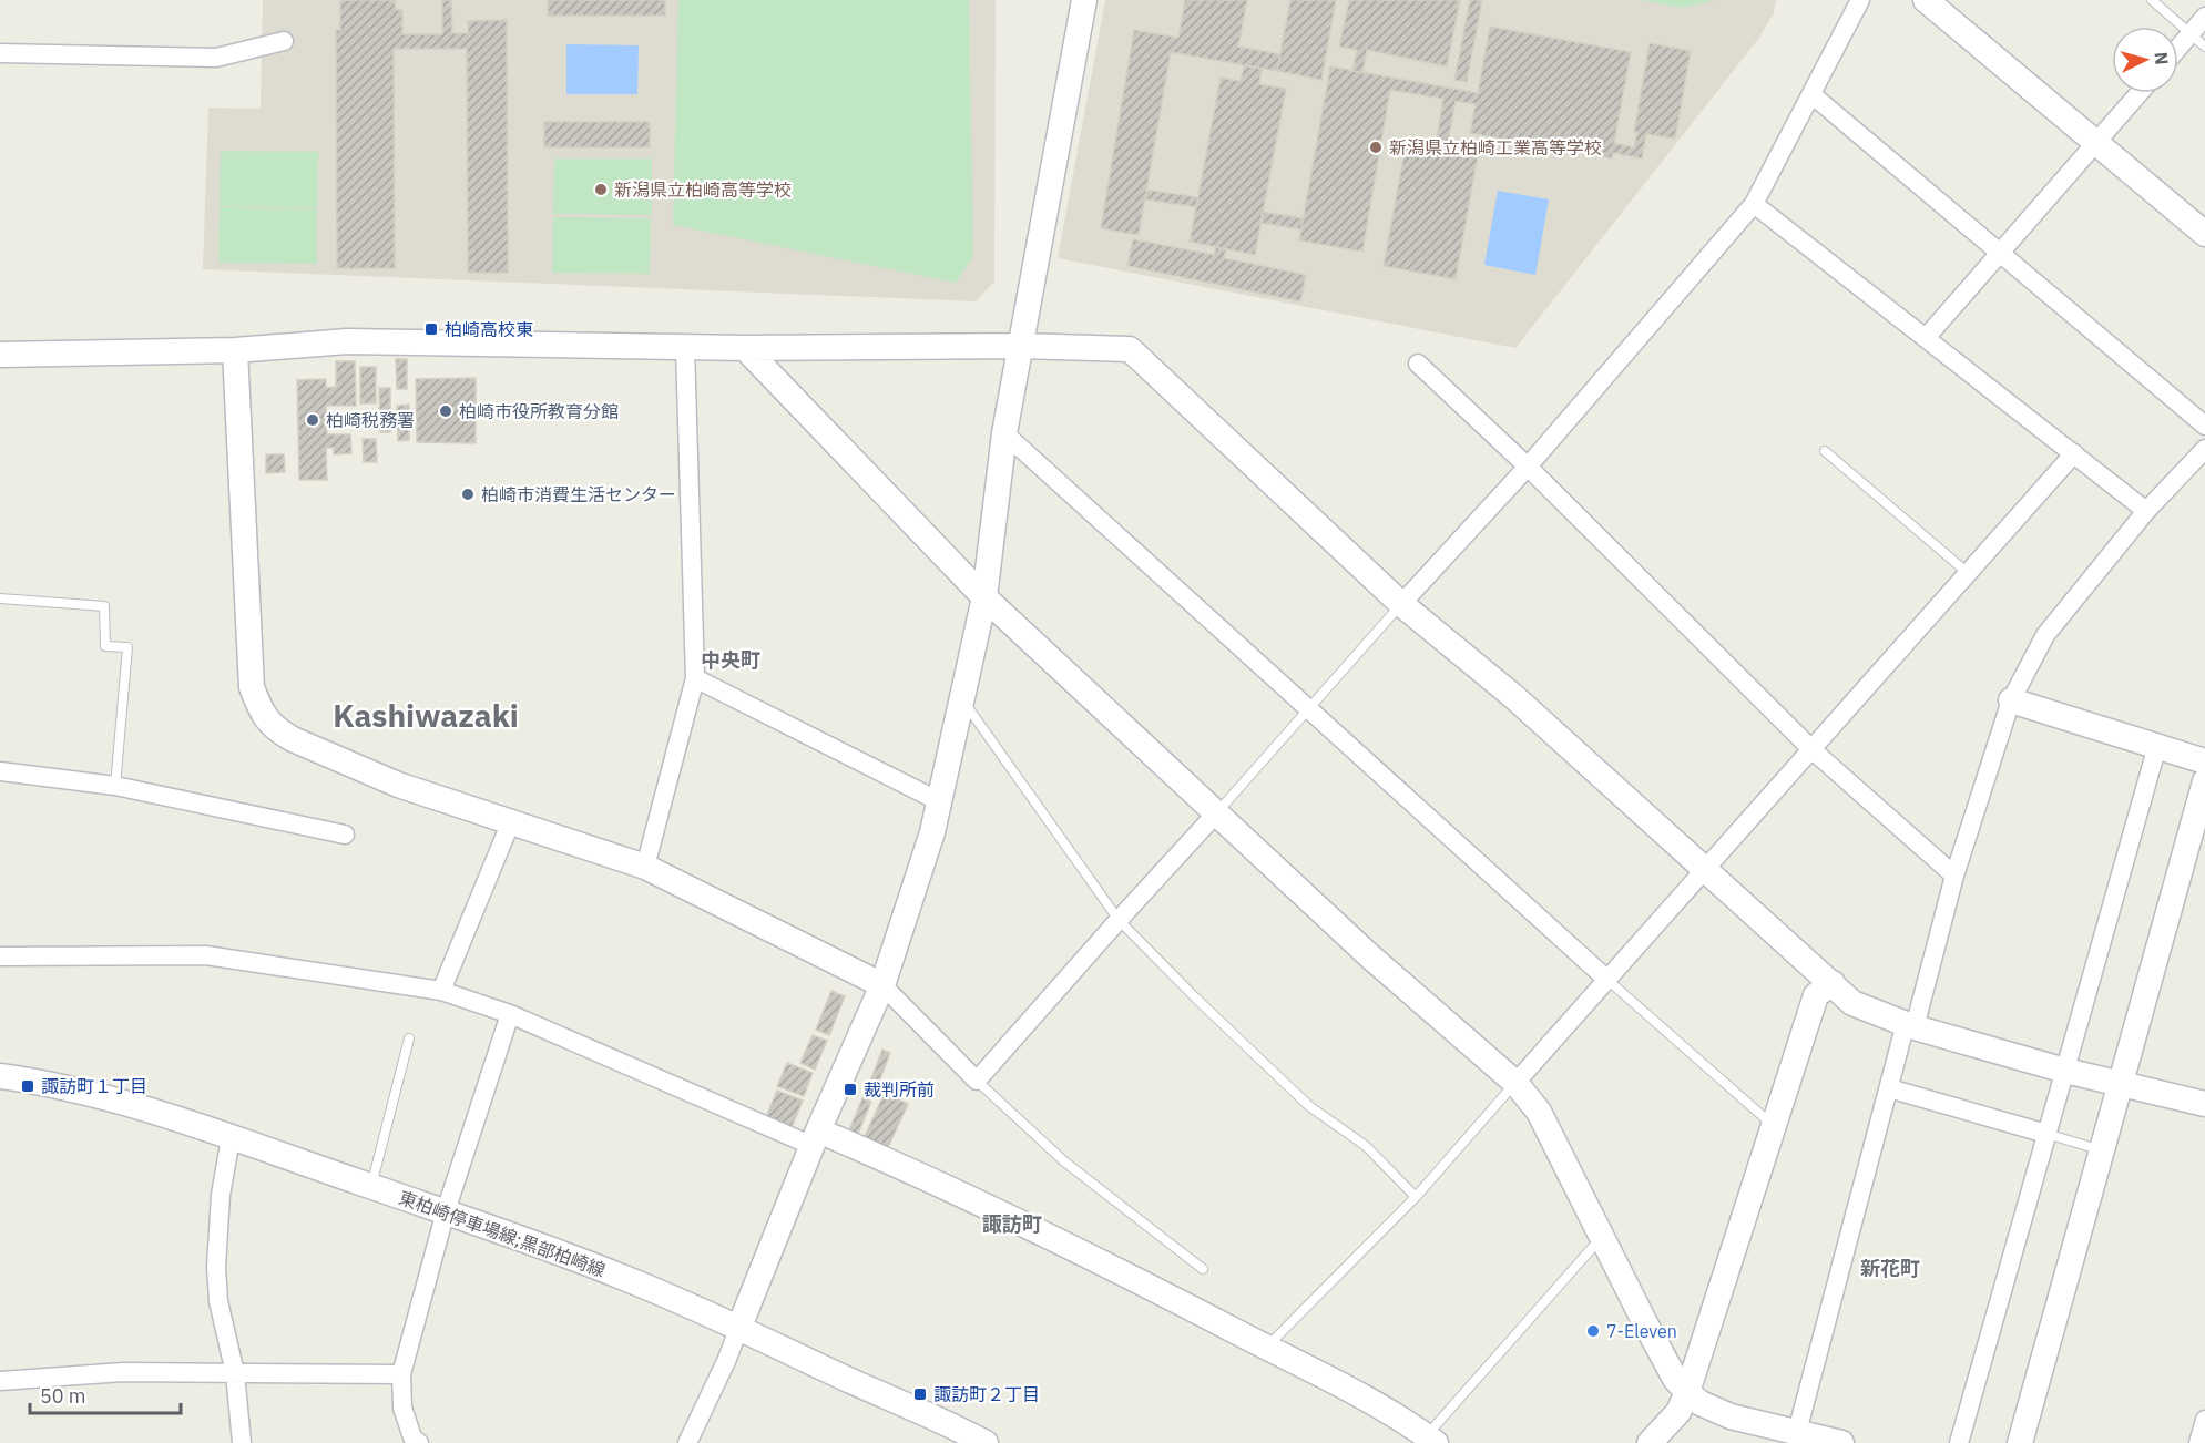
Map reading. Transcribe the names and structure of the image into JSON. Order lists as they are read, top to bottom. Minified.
{"streets":{"street":["東柏崎停車場線;黒部柏崎線"]},"districts":["中央町","Kashiwazaki","諏訪町","新花町"],"places":{"other":["新潟県立柏崎工業高等学校","新潟県立柏崎高等学校","柏崎市役所教育分館","柏崎税務署","柏崎市消費生活センター","7-Eleven"],"transit":["柏崎高校東","諏訪町１丁目","裁判所前","諏訪町２丁目"]},"scale_bar":"50 m","north":"right"}
